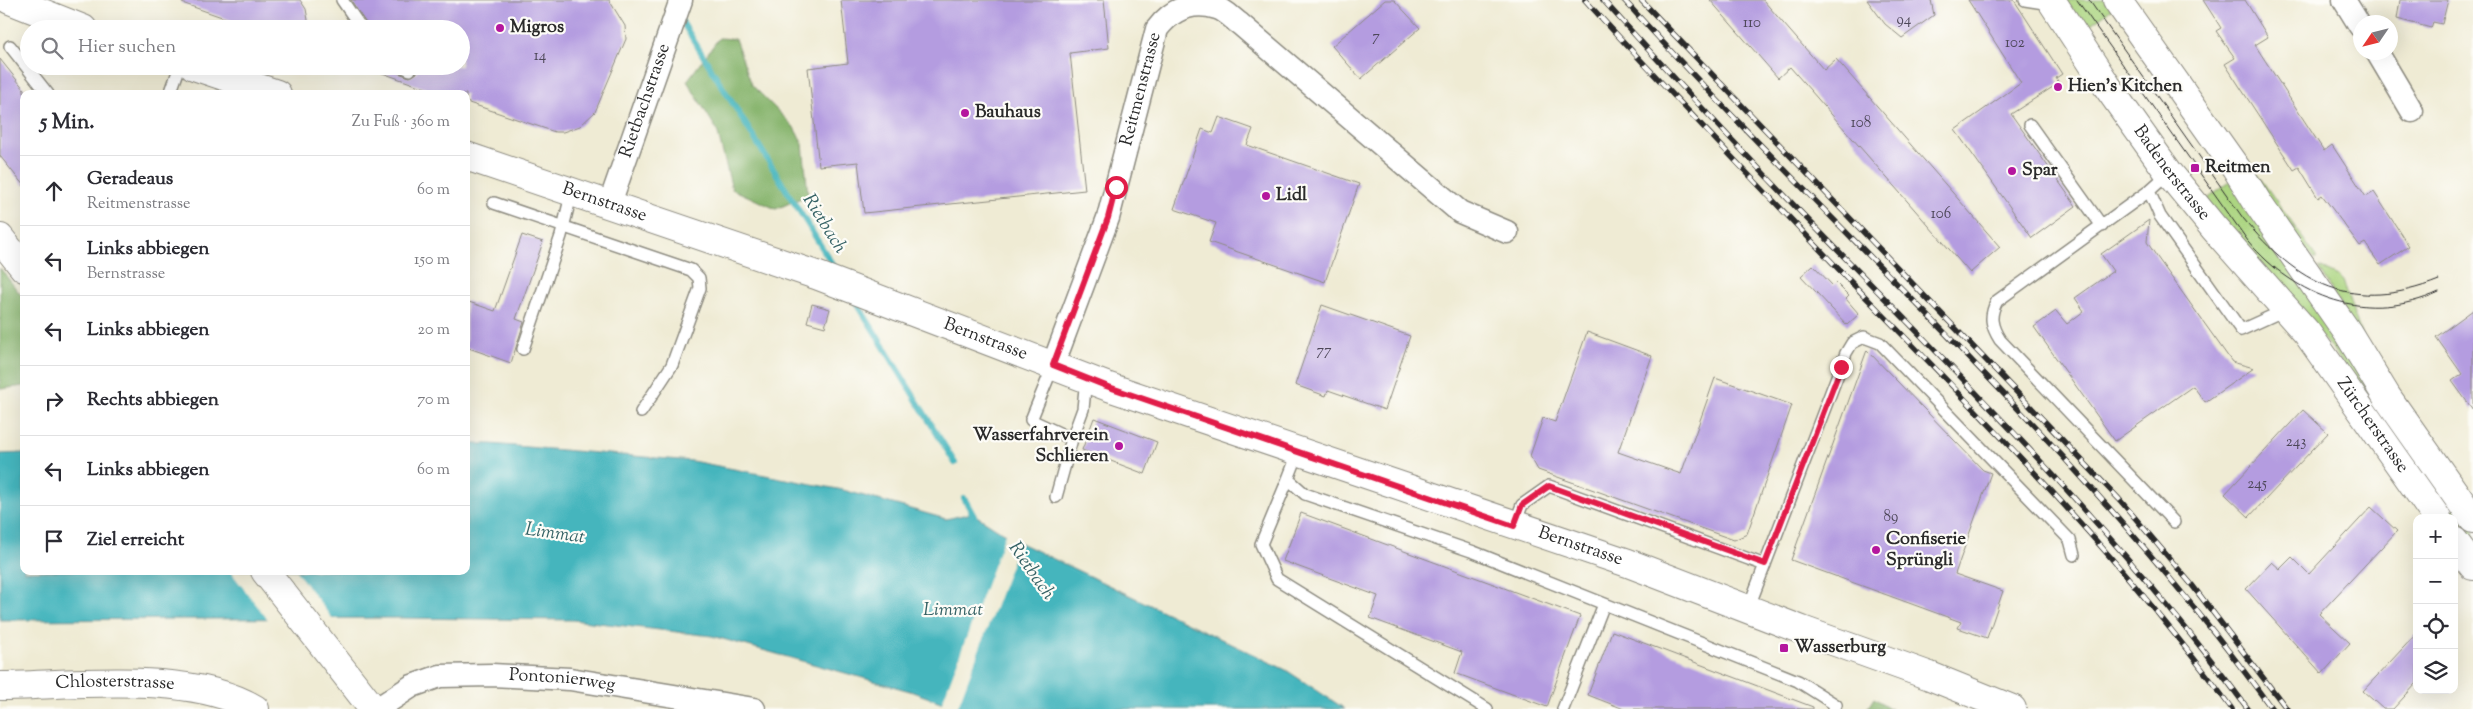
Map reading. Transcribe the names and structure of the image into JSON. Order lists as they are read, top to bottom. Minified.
{"streets":{"main road":["Badenerstrasse","Bernstrasse","Zürcherstrasse","Chlosterstrasse"],"street":["Reitmenstrasse","Rietbachstrasse","Pontonierweg"]},"crossings":[["Reitmenstrasse","Bernstrasse"],["Rietbachstrasse","Bernstrasse"],["Badenerstrasse","Zürcherstrasse"]],"water":["Rietbach","Limmat"],"places":{"other":["Migros","Hien's Kitchen","Bauhaus","Spar","Lidl","Wasserfahrverein Schlieren","Confiserie Sprüngli"],"transit":["Reitmen","Wasserburg"]},"house_numbers":["94","110","7","102","14","108","106","77","243","245","89"],"north":"bottom left","page":{"search":"Hier suchen","heading":["5 Min.","Zu Fuß · 360 m"],"list":[["Geradeaus","Reitmenstrasse","60 m"],["Links abbiegen","Bernstrasse","150 m"],["Links abbiegen","20 m"],["Rechts abbiegen","70 m"],["Links abbiegen","60 m"],"Ziel erreicht"],"map_buttons":["+","−"]}}
